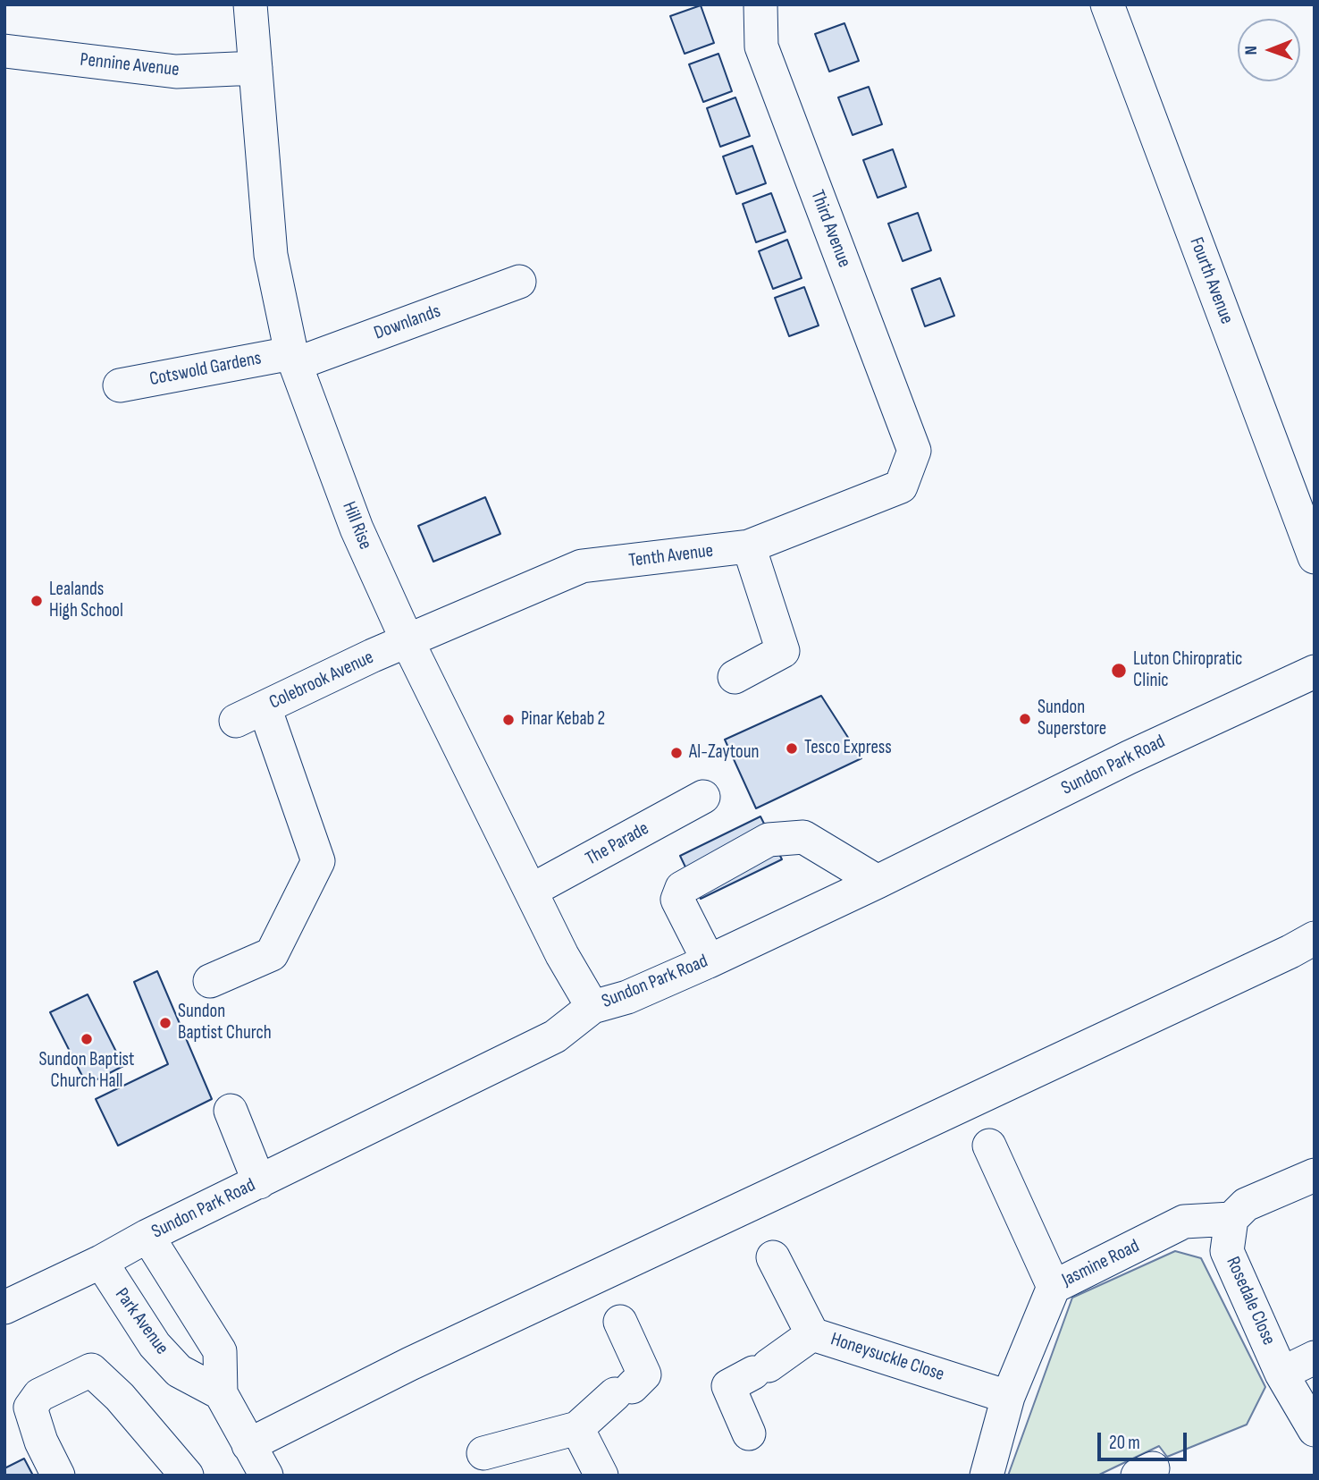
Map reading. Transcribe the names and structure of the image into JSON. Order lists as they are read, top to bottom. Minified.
{"streets":{"street":["Pennine Avenue","Third Avenue","Fourth Avenue","Downlands","Cotswold Gardens","Hill Rise","Tenth Avenue","Colebrook Avenue","Sundon Park Road","The Parade","Jasmine Road","Rosedale Close","Park Avenue","Honeysuckle Close"]},"crossings":[["Pennine Avenue","Hill Rise"],["Third Avenue","Tenth Avenue"],["Downlands","Cotswold Gardens"],["Downlands","Hill Rise"],["Cotswold Gardens","Hill Rise"],["Hill Rise","Tenth Avenue"],["Hill Rise","Colebrook Avenue"],["Hill Rise","Sundon Park Road"],["Hill Rise","The Parade"],["Tenth Avenue","Colebrook Avenue"],["Sundon Park Road","Park Avenue"],["Jasmine Road","Rosedale Close"],["Jasmine Road","Honeysuckle Close"]],"places":["Lealands High School","Luton Chiropratic Clinic","Sundon Superstore","Pinar Kebab 2","Tesco Express","Al-Zaytoun","Sundon Baptist Church","Sundon Baptist Church Hall"],"scale_bar":"20 m","north":"left"}
